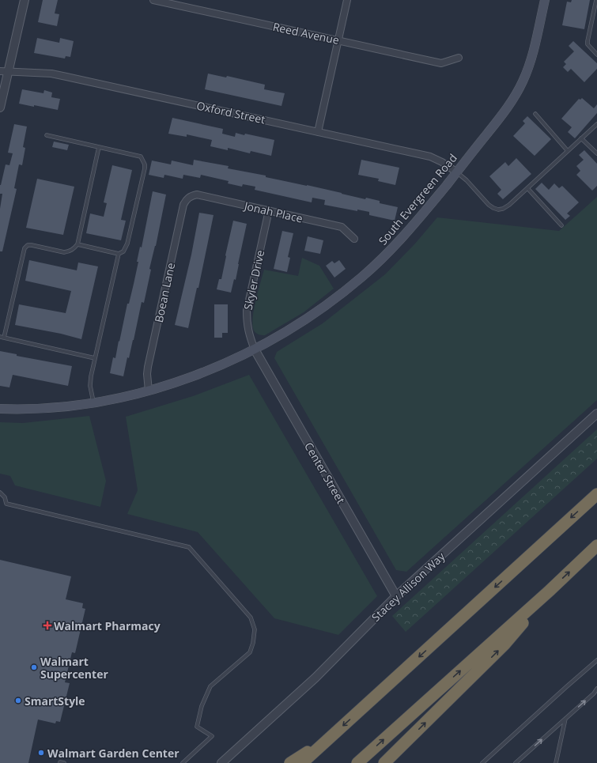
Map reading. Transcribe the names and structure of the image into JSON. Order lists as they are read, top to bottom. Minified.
{"streets":{"main road":["South Evergreen Road"],"street":["Reed Avenue","Oxford Street","Jonah Place","Skyler Drive","Boean Lane","Center Street","Stacey Allison Way"]},"crossings":[["Oxford Street","South Evergreen Road"],["South Evergreen Road","Skyler Drive"],["South Evergreen Road","Boean Lane"],["South Evergreen Road","Center Street"],["Jonah Place","Skyler Drive"],["Jonah Place","Boean Lane"],["Skyler Drive","Center Street"],["Center Street","Stacey Allison Way"]],"places":{"health":["Walmart Pharmacy"],"other":["Walmart Supercenter","SmartStyle","Walmart Garden Center"]}}
